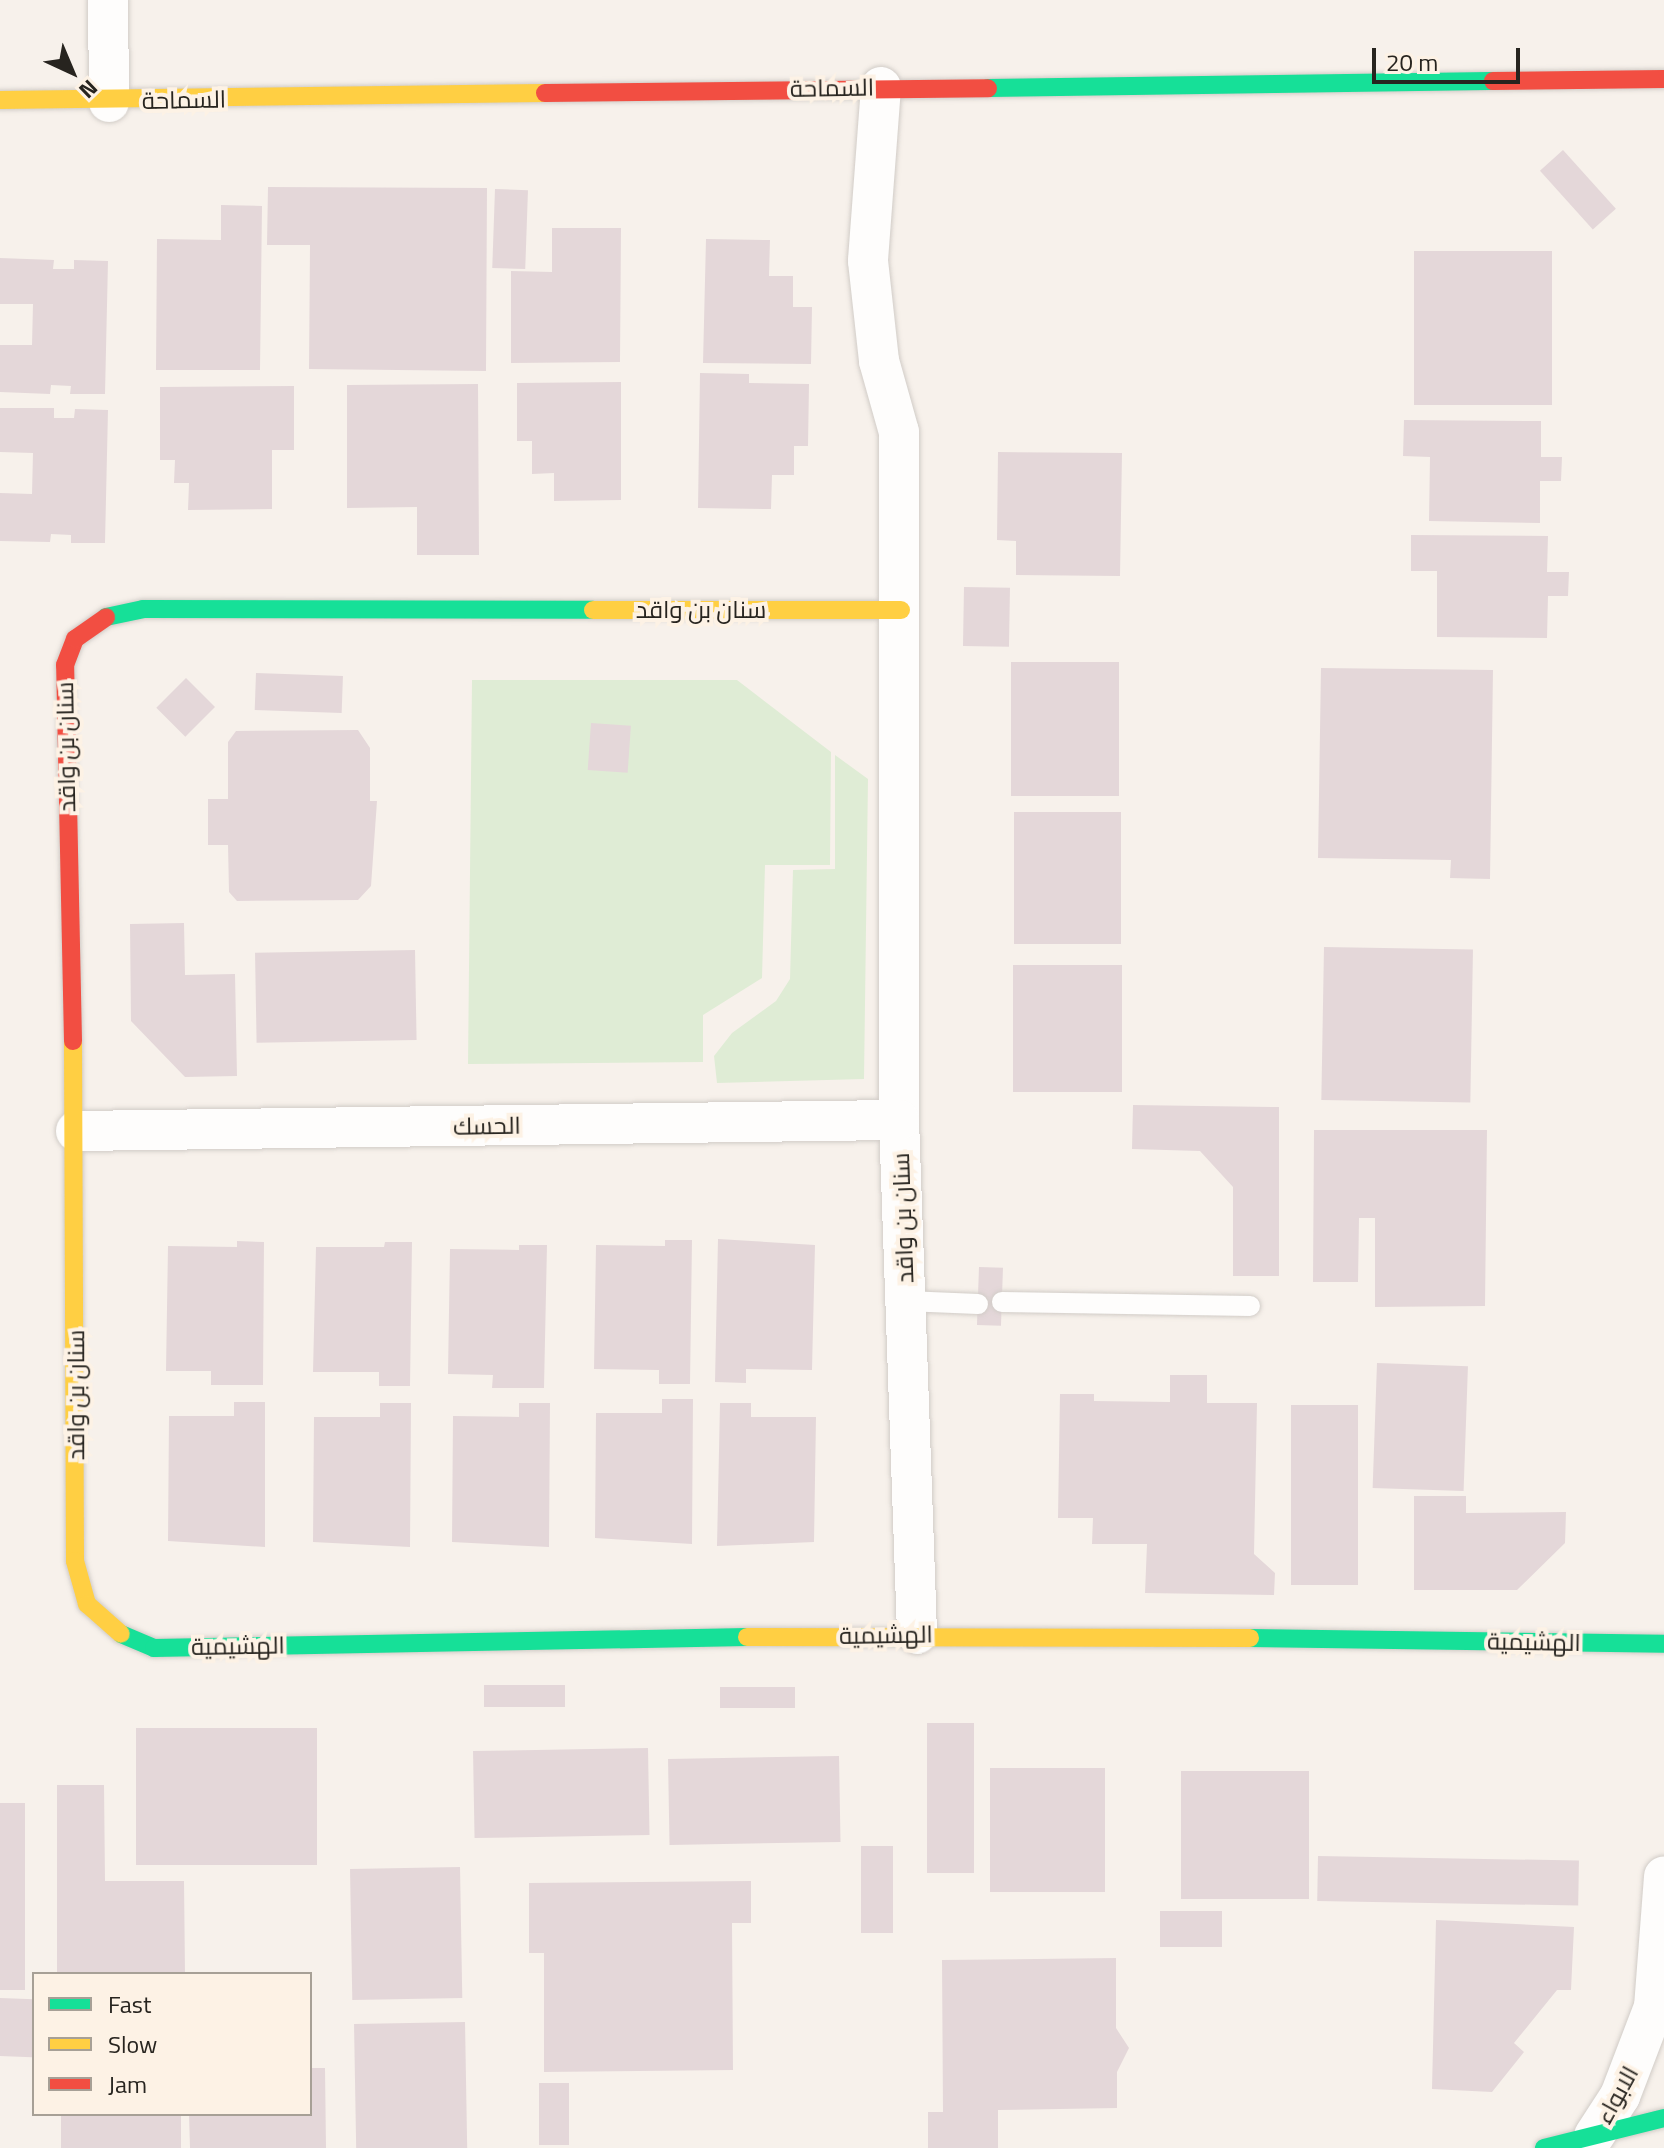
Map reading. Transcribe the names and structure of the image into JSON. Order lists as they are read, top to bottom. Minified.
{"streets":{"street":["السماحة","سنان بن واقد","الحسك","الهشيمية","الابواء"]},"crossings":[["السماحة","سنان بن واقد"],["سنان بن واقد","الحسك"],["سنان بن واقد","الهشيمية"]],"legend":["Fast","Slow","Jam"],"scale_bar":"20 m","north":"bottom right"}
